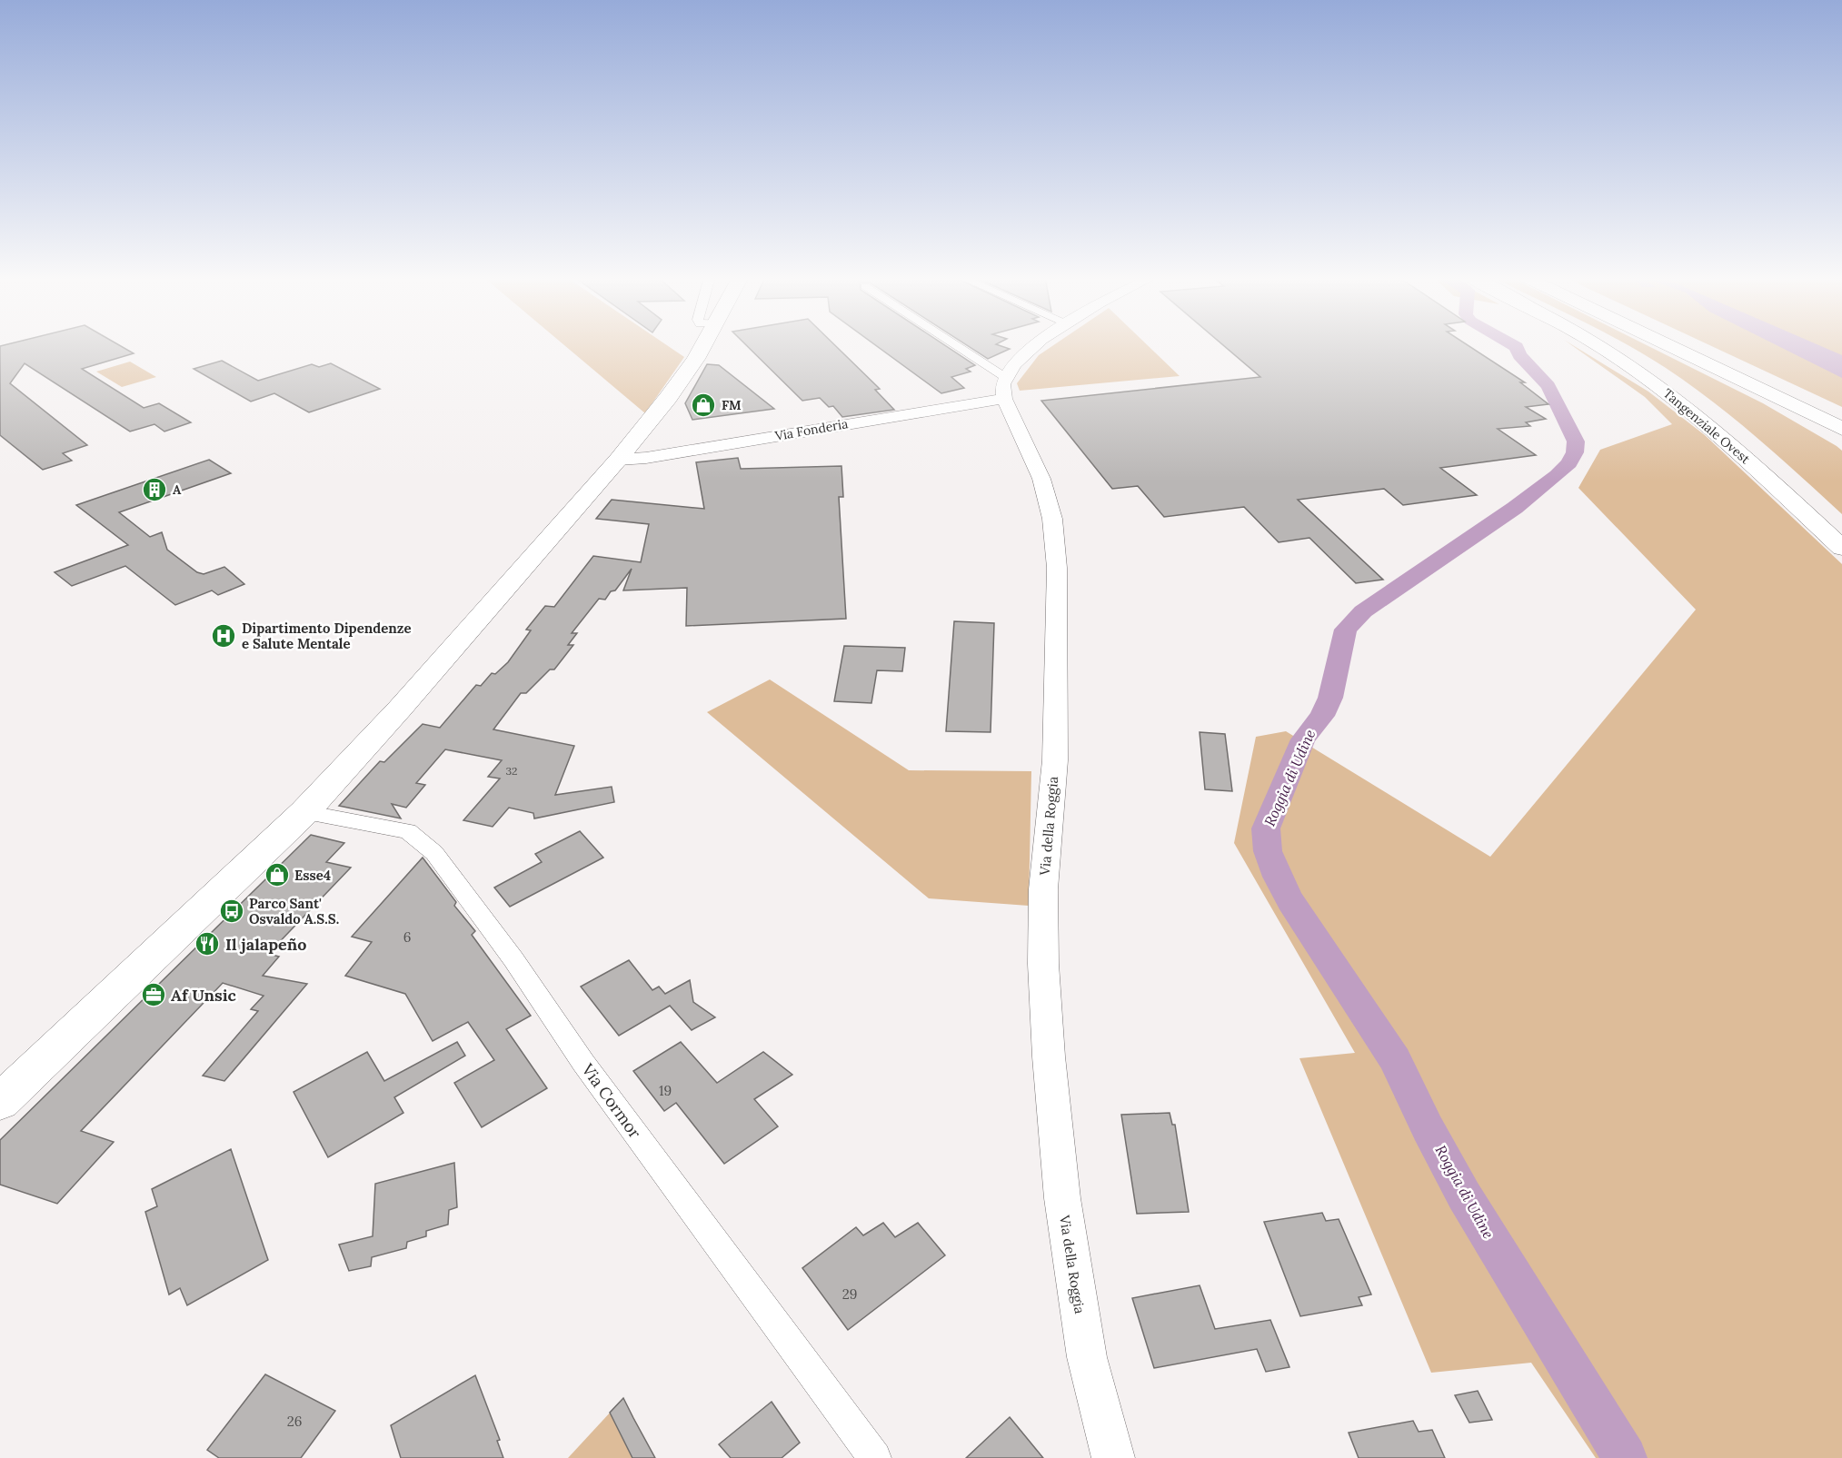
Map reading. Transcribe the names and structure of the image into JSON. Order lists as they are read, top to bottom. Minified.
{"streets":{"main road":["Tangenziale Ovest"],"street":["Via Fonderia","Via della Roggia","Via Cormor"]},"crossings":[["Via Fonderia","Via della Roggia"]],"water":["Roggia di Udine"],"places":{"shop":["FM","Esse4"],"building":["A"],"hospital":["Dipartimento Dipendenze e Salute Mentale"],"bus stop":["Parco Sant' Osvaldo A.S.S."],"restaurant":["Il jalapeño"],"office":["Af Unsic"]},"house_numbers":["32","6","19","29","26"]}
